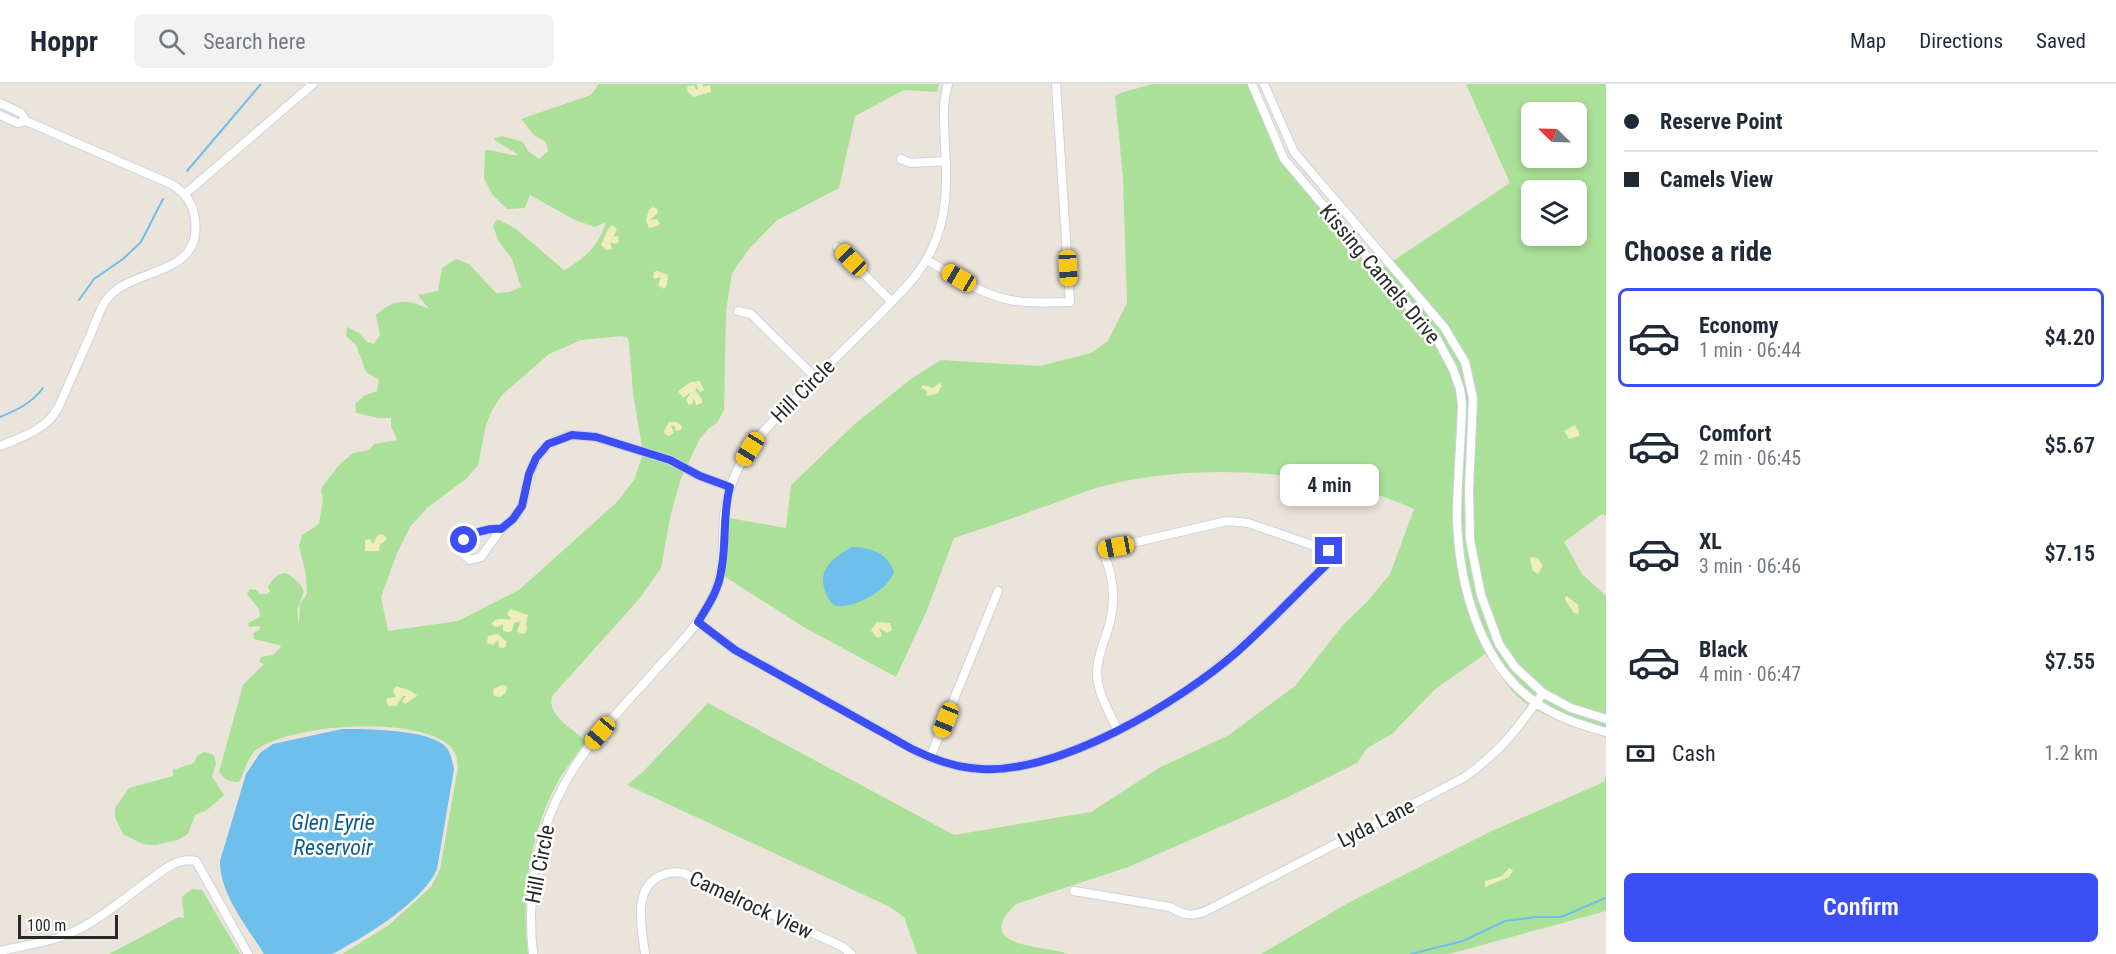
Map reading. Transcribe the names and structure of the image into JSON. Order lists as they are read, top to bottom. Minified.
{"streets":{"street":["Kissing Camels Drive","Hill Circle","Lyda Lane","Camelrock View"]},"crossings":[["Kissing Camels Drive","Lyda Lane"]],"water":["Glen Eyrie Reservoir"],"scale_bar":"100 m","north":"top left","page":{"header":"Hoppr","search":"Search here","nav":["Map","Directions","Saved"],"banner":["Reserve Point","Camels View"],"heading":"Choose a ride","list":[{"name":"Economy","note":"1 min · 06:44","value":"$4.20"},{"name":"Comfort","note":"2 min · 06:45","value":"$5.67"},{"name":"XL","note":"3 min · 06:46","value":"$7.15"},{"name":"Black","note":"4 min · 06:47","value":"$7.55"}],"bubble":"4 min","pay":["Cash","1.2 km"],"buttons":"Confirm","scale":"100 m"}}
